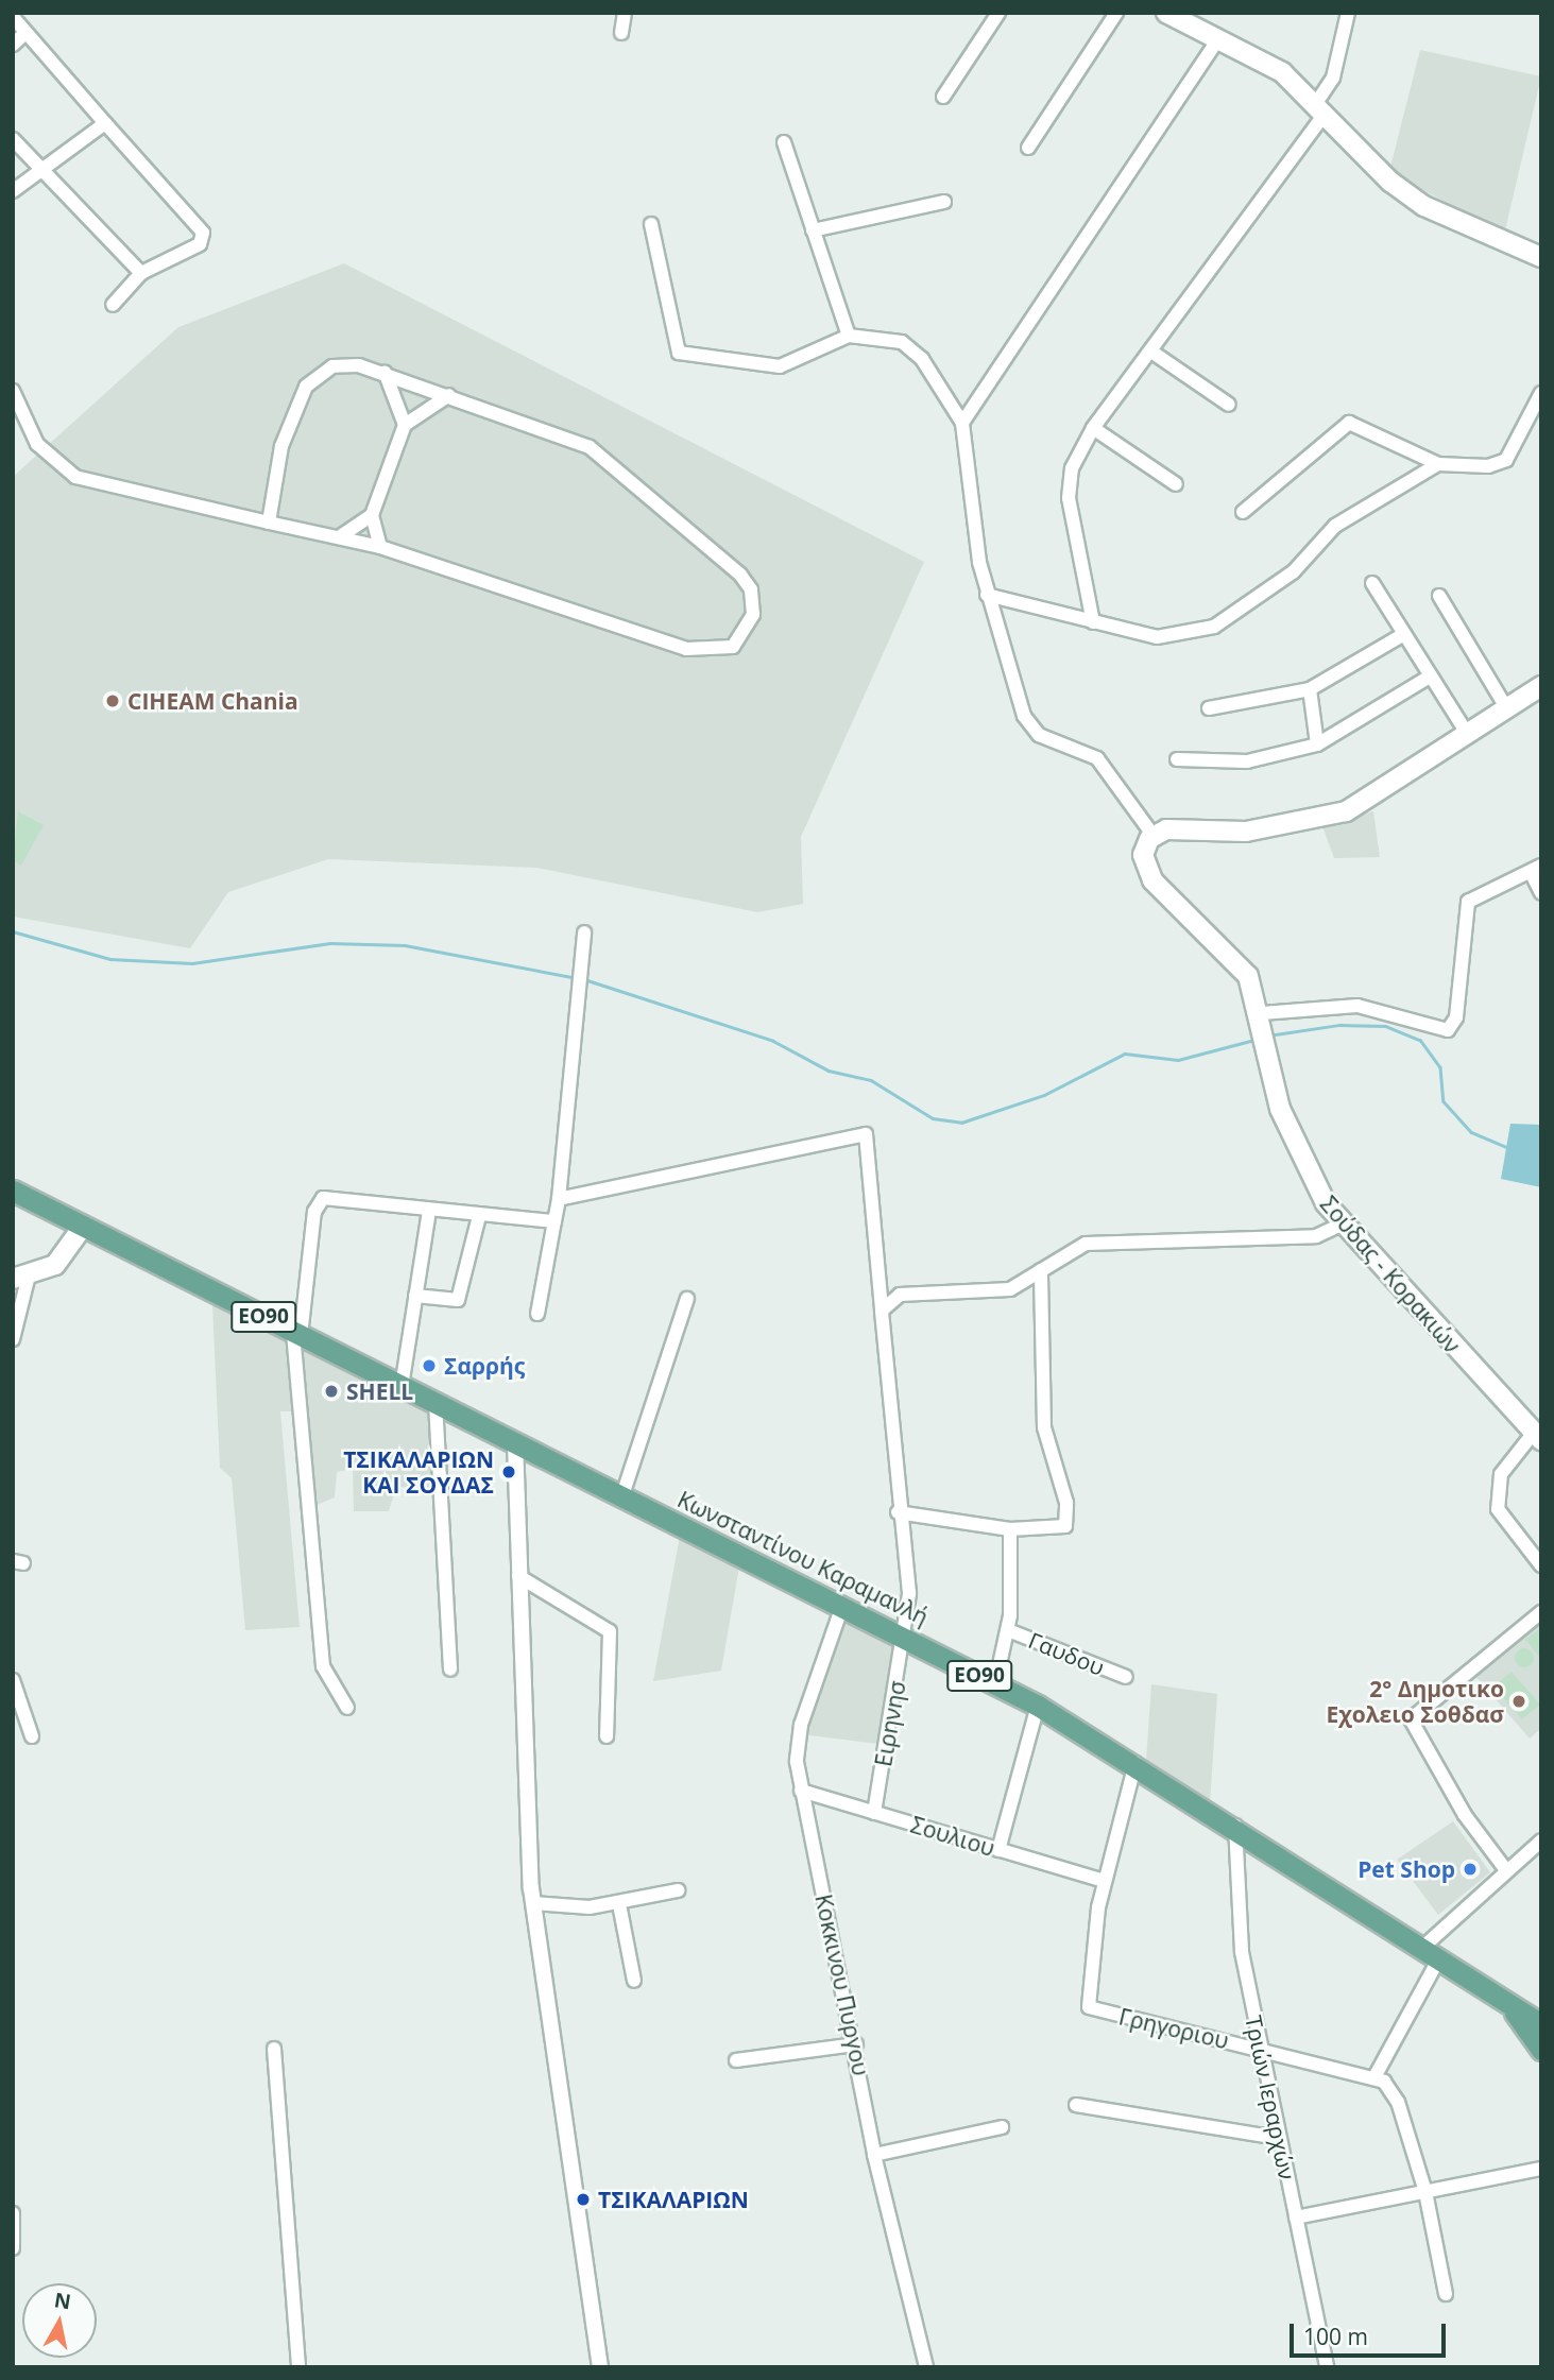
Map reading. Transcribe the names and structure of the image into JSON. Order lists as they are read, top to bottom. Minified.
{"streets":{"main road":["Σούδας - Κορακιών","ΕΟ90","Κωνσταντίνου Καραμανλή"],"street":["Γαυδου","Ειρηνησ","Σουλιου","Κοκκινου Πυργου","Γρηγοριου","Τριών Ιεραρχών"]},"crossings":[["Κωνσταντίνου Καραμανλή","Ειρηνησ"],["Κωνσταντίνου Καραμανλή","Κοκκινου Πυργου"],["Κωνσταντίνου Καραμανλή","Τριών Ιεραρχών"],["Ειρηνησ","Σουλιου"],["Σουλιου","Κοκκινου Πυργου"],["Σουλιου","Γρηγοριου"],["Γρηγοριου","Τριών Ιεραρχών"]],"places":["CIHEAM Chania","Σαρρής","SHELL","ΤΣΙΚΑΛΑΡΙΩΝ ΚΑΙ ΣΟΥΔΑΣ","2° Δημοτικο Εχολειο Σοθδασ","Pet Shop","ΤΣΙΚΑΛΑΡΙΩΝ"],"scale_bar":"100 m","north":"top"}
